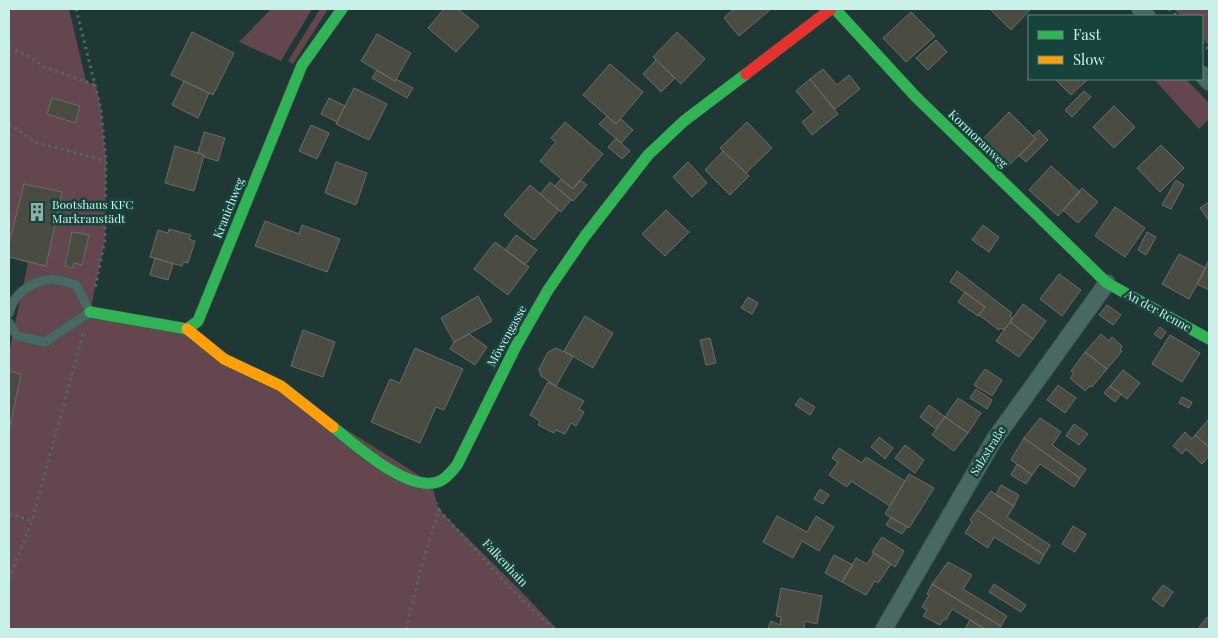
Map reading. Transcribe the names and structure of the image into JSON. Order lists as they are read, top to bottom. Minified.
{"streets":{"street":["Kormoranweg","Kranichweg","An der Renne","Möwengasse","Salzstraße"],"path":["Falkenhain"]},"crossings":[["Kormoranweg","An der Renne"],["Kormoranweg","Salzstraße"],["An der Renne","Salzstraße"]],"places":{"building":["Bootshaus KFC Markranstädt"]},"legend":["Fast","Slow"]}
